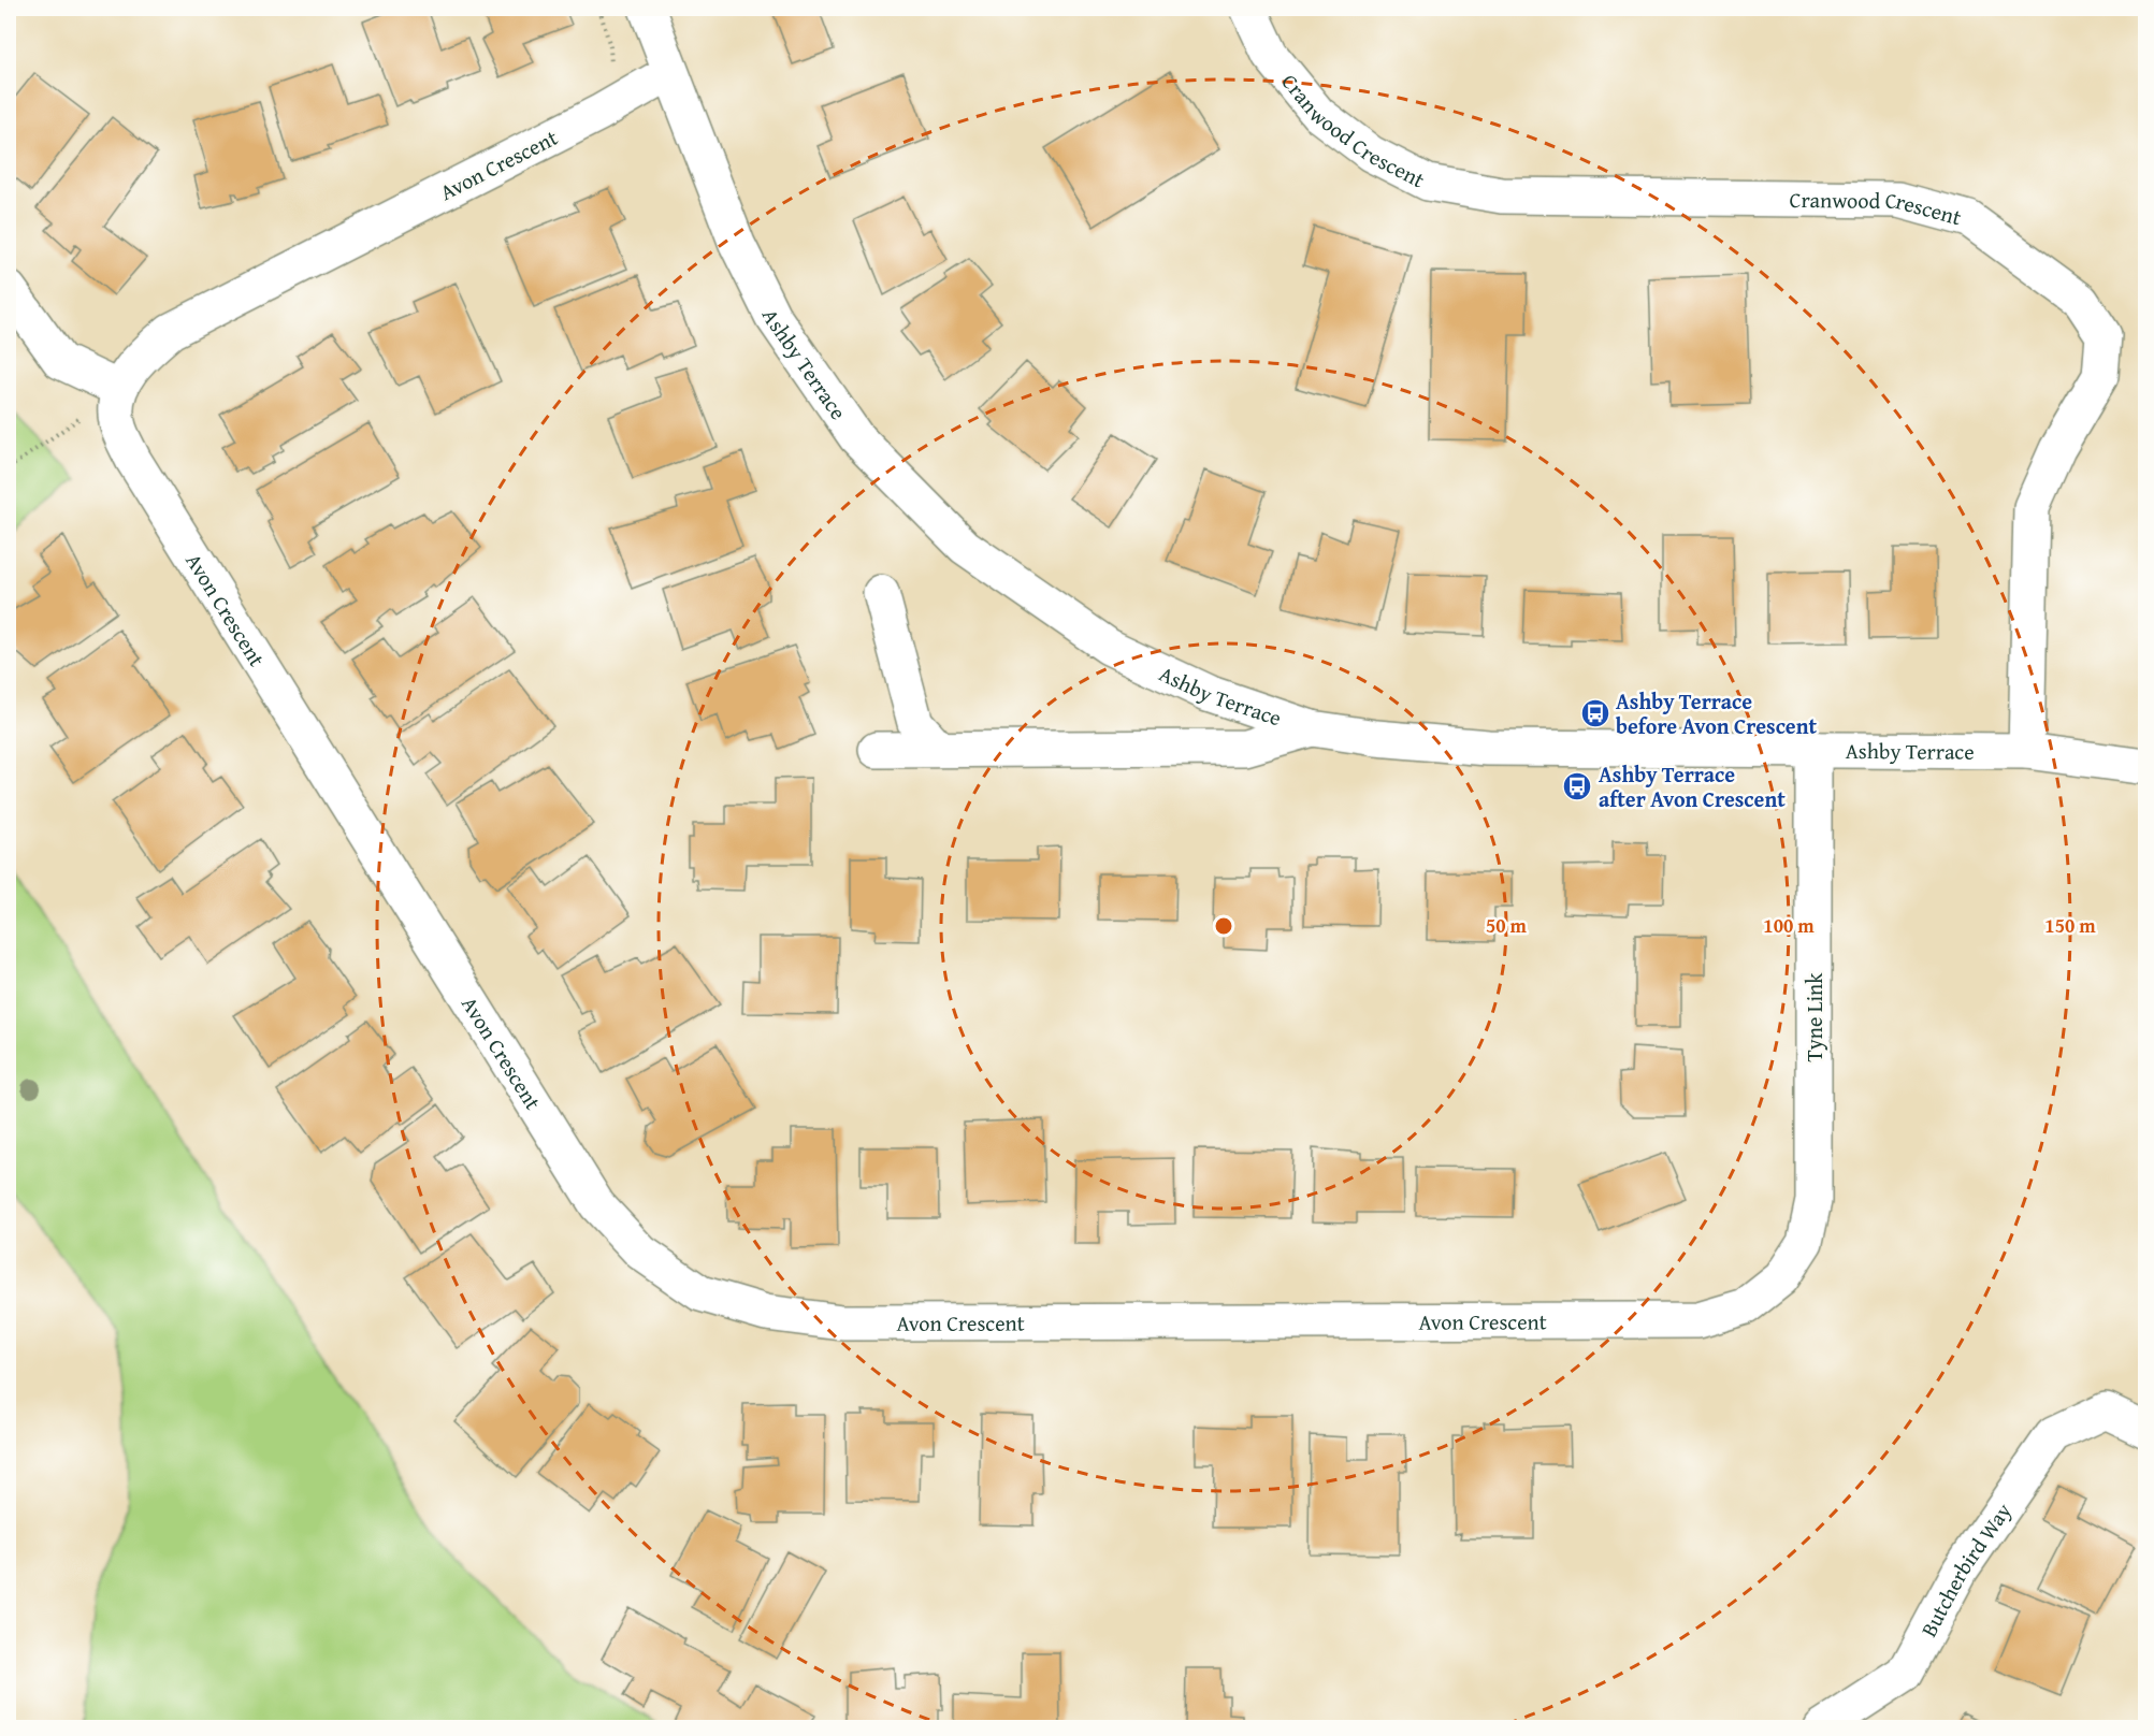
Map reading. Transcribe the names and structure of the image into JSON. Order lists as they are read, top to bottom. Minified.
{"streets":{"street":["Cranwood Crescent","Avon Crescent","Ashby Terrace","Tyne Link","Butcherbird Way"]},"crossings":[["Cranwood Crescent","Ashby Terrace"],["Avon Crescent","Ashby Terrace"],["Avon Crescent","Tyne Link"],["Ashby Terrace","Tyne Link"]],"places":{"bus stop":["Ashby Terrace before Avon Crescent","Ashby Terrace after Avon Crescent"]},"rings":["50 m","100 m","150 m"]}
